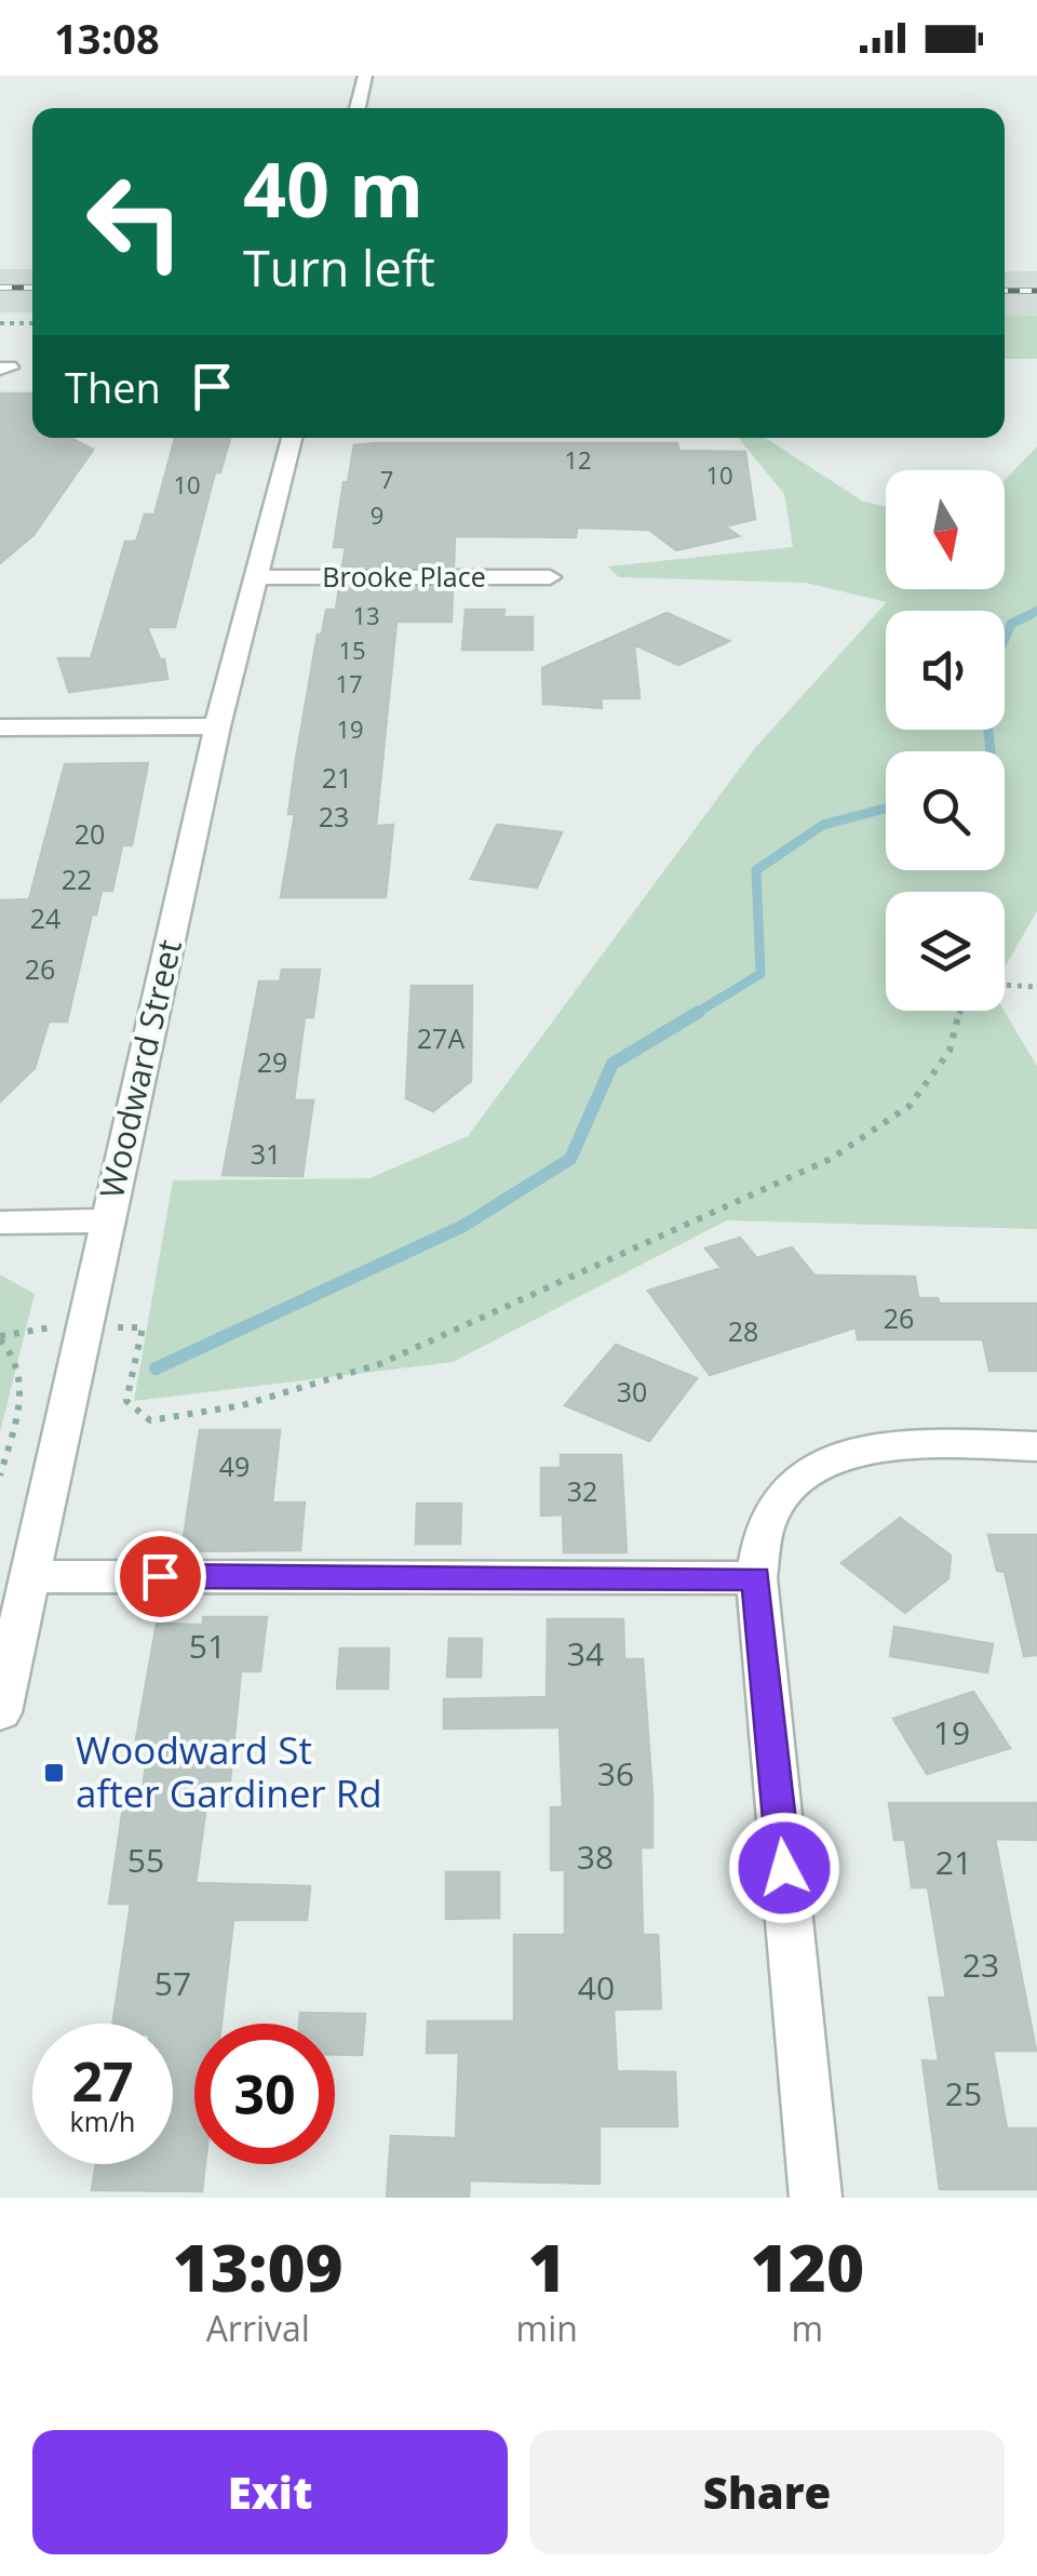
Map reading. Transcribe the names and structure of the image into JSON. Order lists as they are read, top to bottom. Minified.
{"streets":{"street":["Brooke Place","Woodward Street"]},"crossings":[["Brooke Place","Woodward Street"]],"places":{"transit":["Woodward St after Gardiner Rd"]},"house_numbers":["12","10","7","10","9","13","15","17","19","21","23","20","22","24","26","27A","29","31","26","28","30","49","32","51","34","19","36","38","55","21","23","57","40","25"],"north":"bottom","page":{"status":"13:08","turn":["40 m","Turn left"],"then":"Then","speed":"27 km/h","limit":"30","eta":["13:09","Arrival","1","min","120","m"],"buttons":["Exit","Share"]}}
